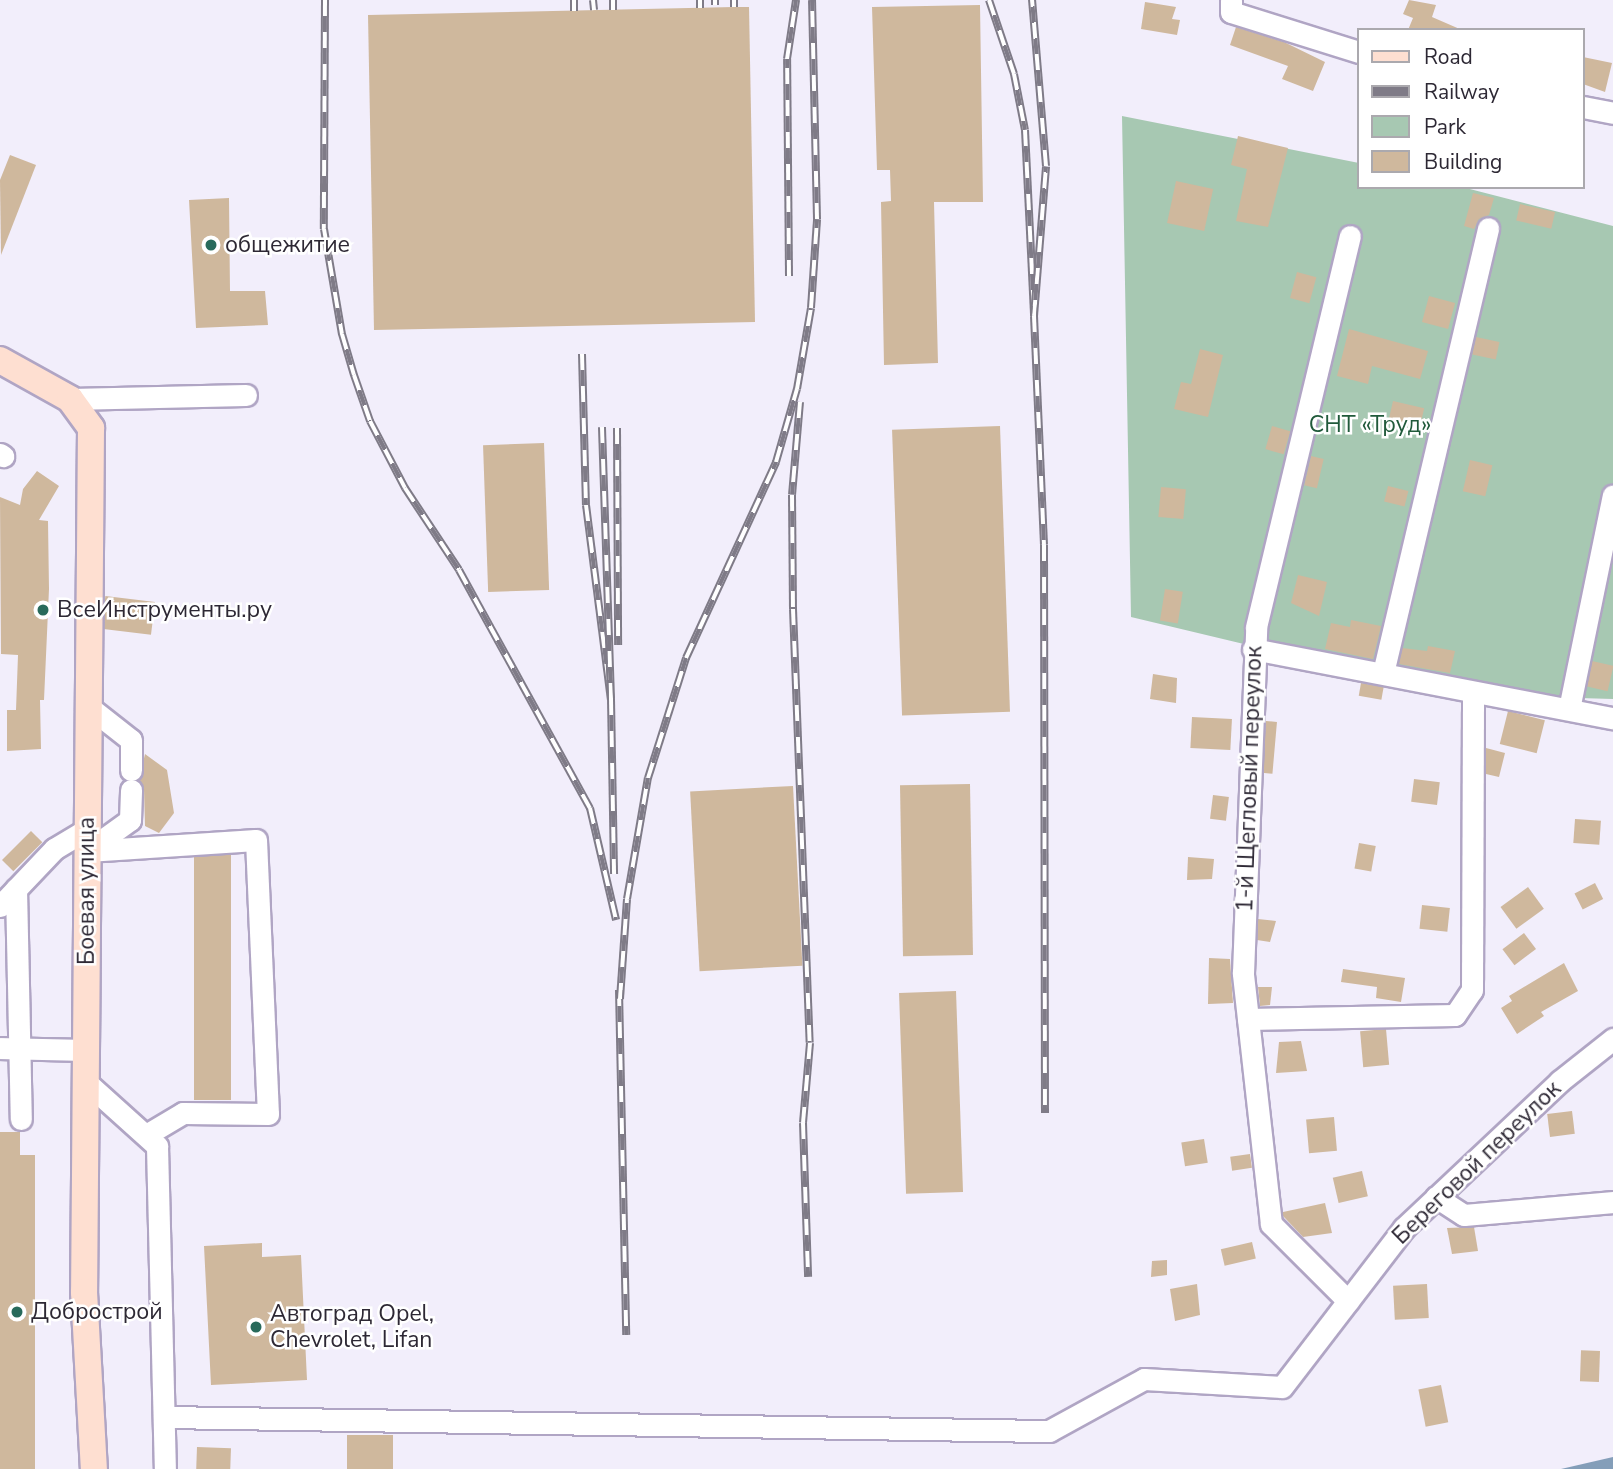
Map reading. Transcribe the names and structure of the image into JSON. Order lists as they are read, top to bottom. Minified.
{"streets":{"main road":["Боевая улица"],"street":["1-й Щегловый переулок","Береговой переулок"]},"crossings":[["1-й Щегловый переулок","Береговой переулок"]],"parks":["СНТ «Труд»"],"places":["общежитие","ВсеИнструменты.ру","Добрострой","Автоград Opel, Chevrolet, Lifan"],"legend":["Road","Railway","Park","Building"]}
